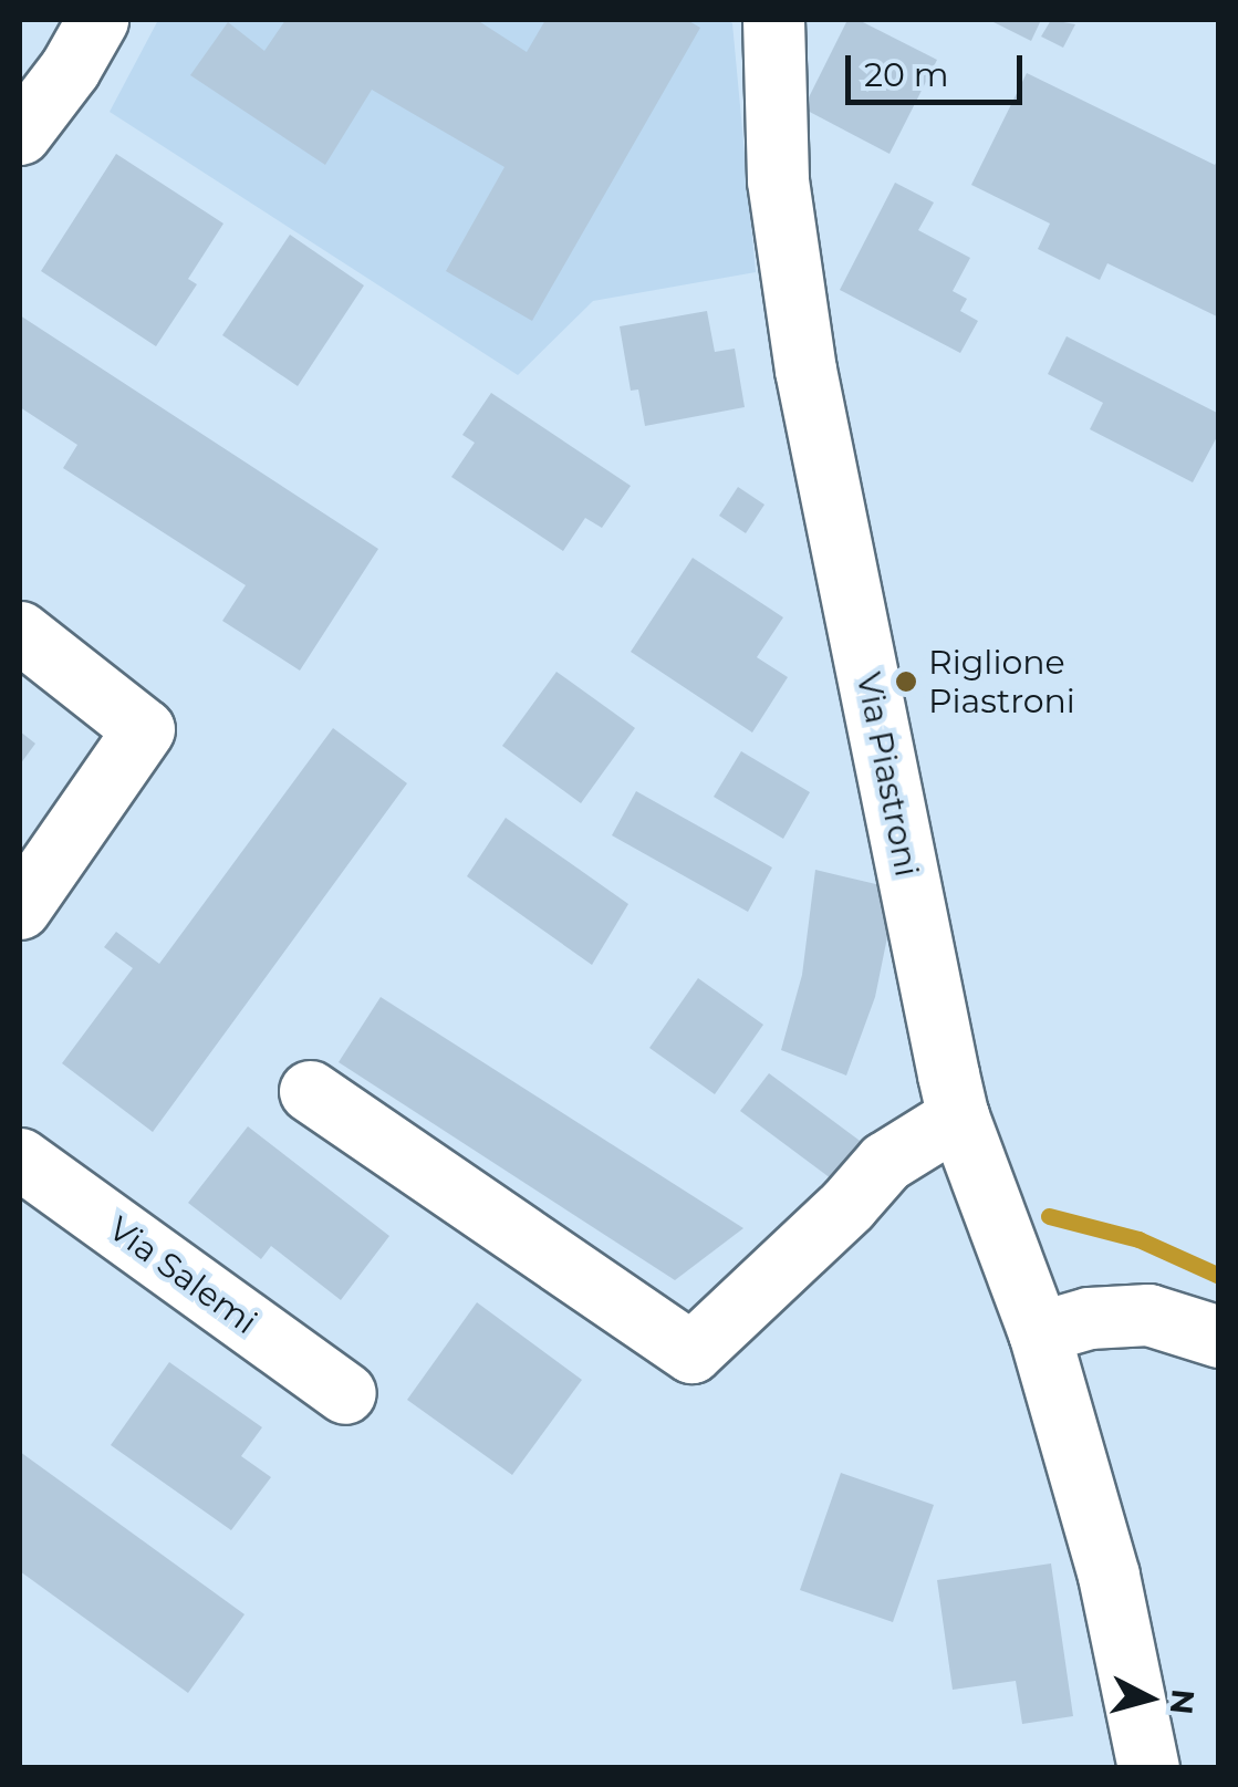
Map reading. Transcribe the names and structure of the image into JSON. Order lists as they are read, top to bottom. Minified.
{"streets":{"street":["Via Piastroni","Via Salemi"]},"places":["Riglione Piastroni"],"scale_bar":"20 m","north":"right"}
